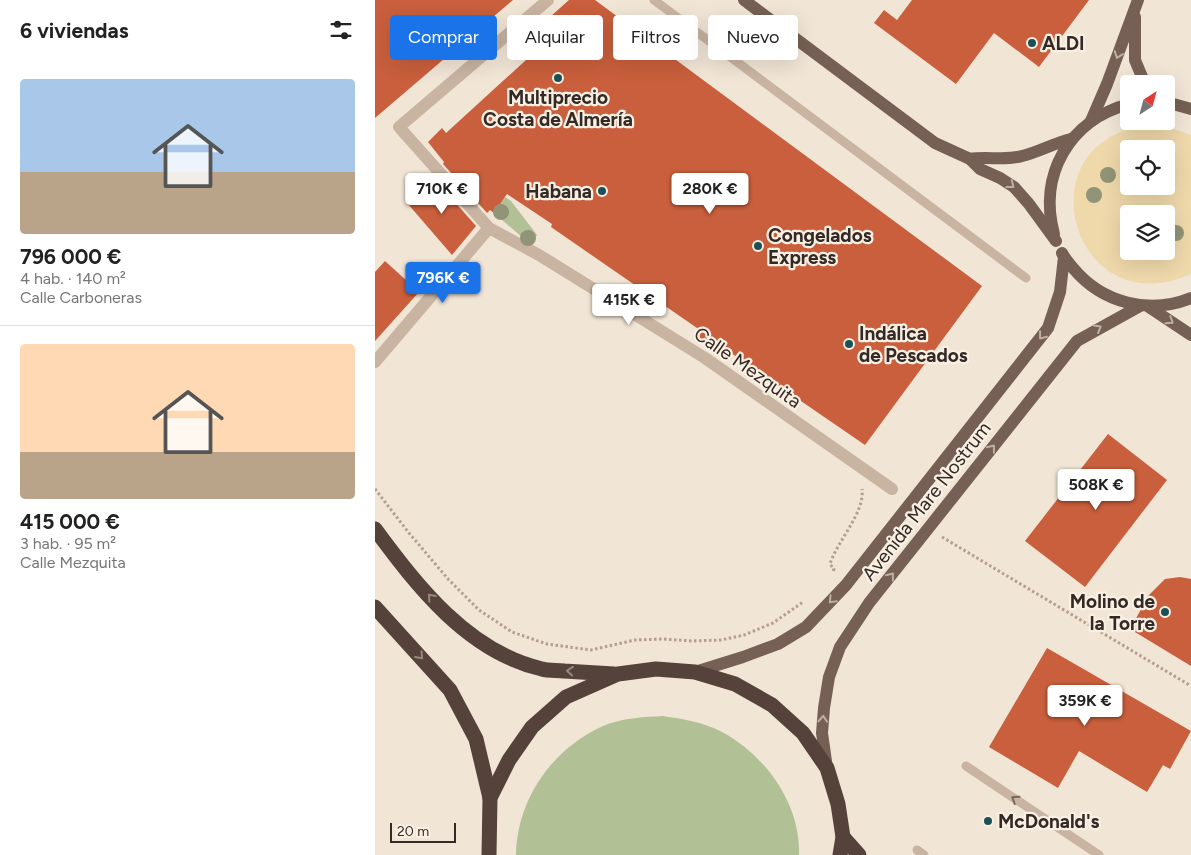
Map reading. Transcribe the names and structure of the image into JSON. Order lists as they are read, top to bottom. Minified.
{"streets":{"main road":["Avenida Mare Nostrum"],"street":["Calle Mezquita"]},"places":["ALDI","Multiprecio Costa de Almería","Habana","Congelados Express","Indálica de Pescados","Molino de la Torre","McDonald's"],"scale_bar":"20 m","north":"top right","page":{"heading":"6 viviendas","chip":["Comprar","Alquilar","Filtros","Nuevo"],"list":[{"name":"796 000 €","note":"4 hab. · 140 m² · Calle Carboneras"},{"name":"415 000 €","note":"3 hab. · 95 m² · Calle Mezquita"}],"price":["710K €","280K €","796K €","415K €","508K €","359K €"],"scale":"20 m"}}
